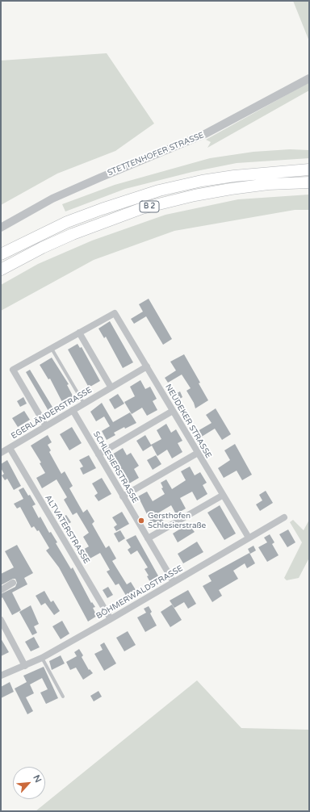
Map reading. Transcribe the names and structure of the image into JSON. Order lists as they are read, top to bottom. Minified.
{"streets":{"highway":["B 2"],"street":["STETTENHOFER STRASSE","EGERLÄNDERSTRASSE","NEUDEKER STRASSE","SCHLESIERSTRASSE","ALTVATERSTRASSE","BÖHMERWALDSTRASSE"]},"crossings":[["EGERLÄNDERSTRASSE","NEUDEKER STRASSE"],["EGERLÄNDERSTRASSE","SCHLESIERSTRASSE"],["EGERLÄNDERSTRASSE","ALTVATERSTRASSE"],["NEUDEKER STRASSE","BÖHMERWALDSTRASSE"],["SCHLESIERSTRASSE","BÖHMERWALDSTRASSE"],["ALTVATERSTRASSE","BÖHMERWALDSTRASSE"]],"places":["Gersthofen Schlesierstraße"],"north":"top right"}
